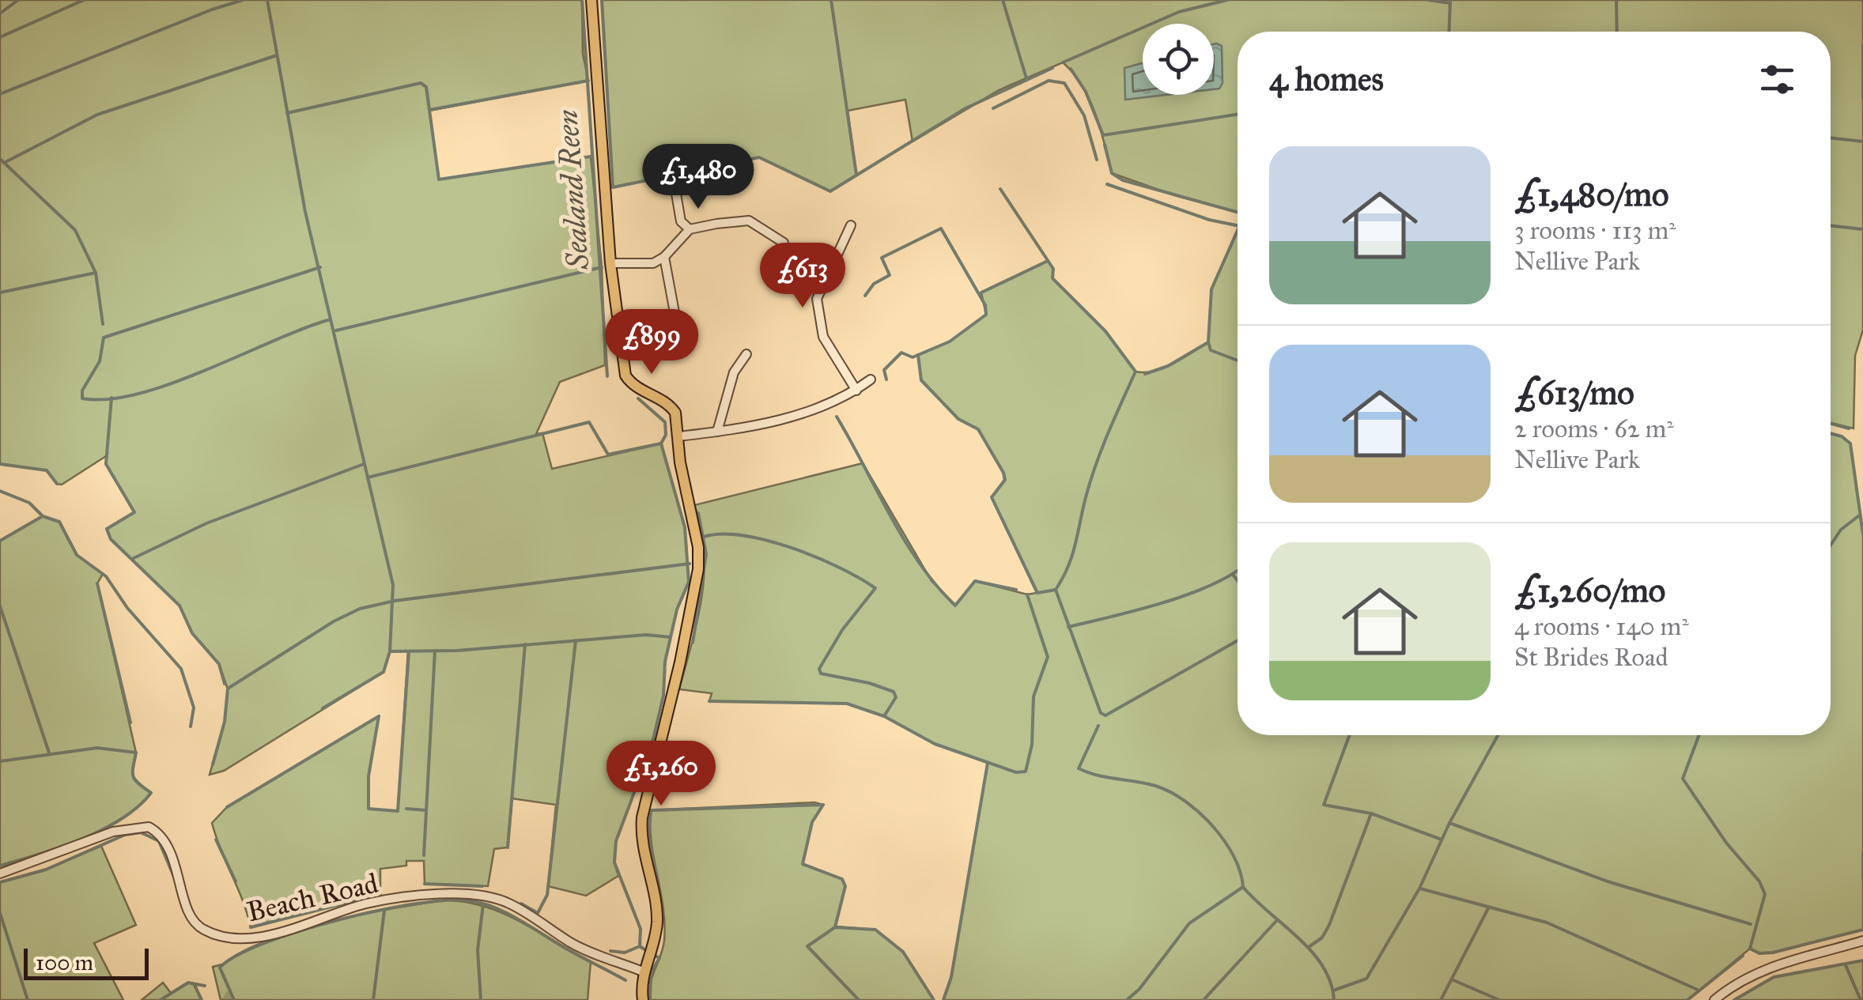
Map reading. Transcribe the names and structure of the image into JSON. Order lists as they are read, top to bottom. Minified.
{"streets":{"street":["Beach Road"]},"water":["Sealand Reen"],"scale_bar":"100 m","page":{"heading":"4 homes","list":[{"name":"£1,480/mo","note":"3 rooms · 113 m² · Nellive Park"},{"name":"£613/mo","note":"2 rooms · 62 m² · Nellive Park"},{"name":"£1,260/mo","note":"4 rooms · 140 m² · St Brides Road"}],"price":["£1,480","£613","£899","£1,260"],"scale":"100 m"}}
